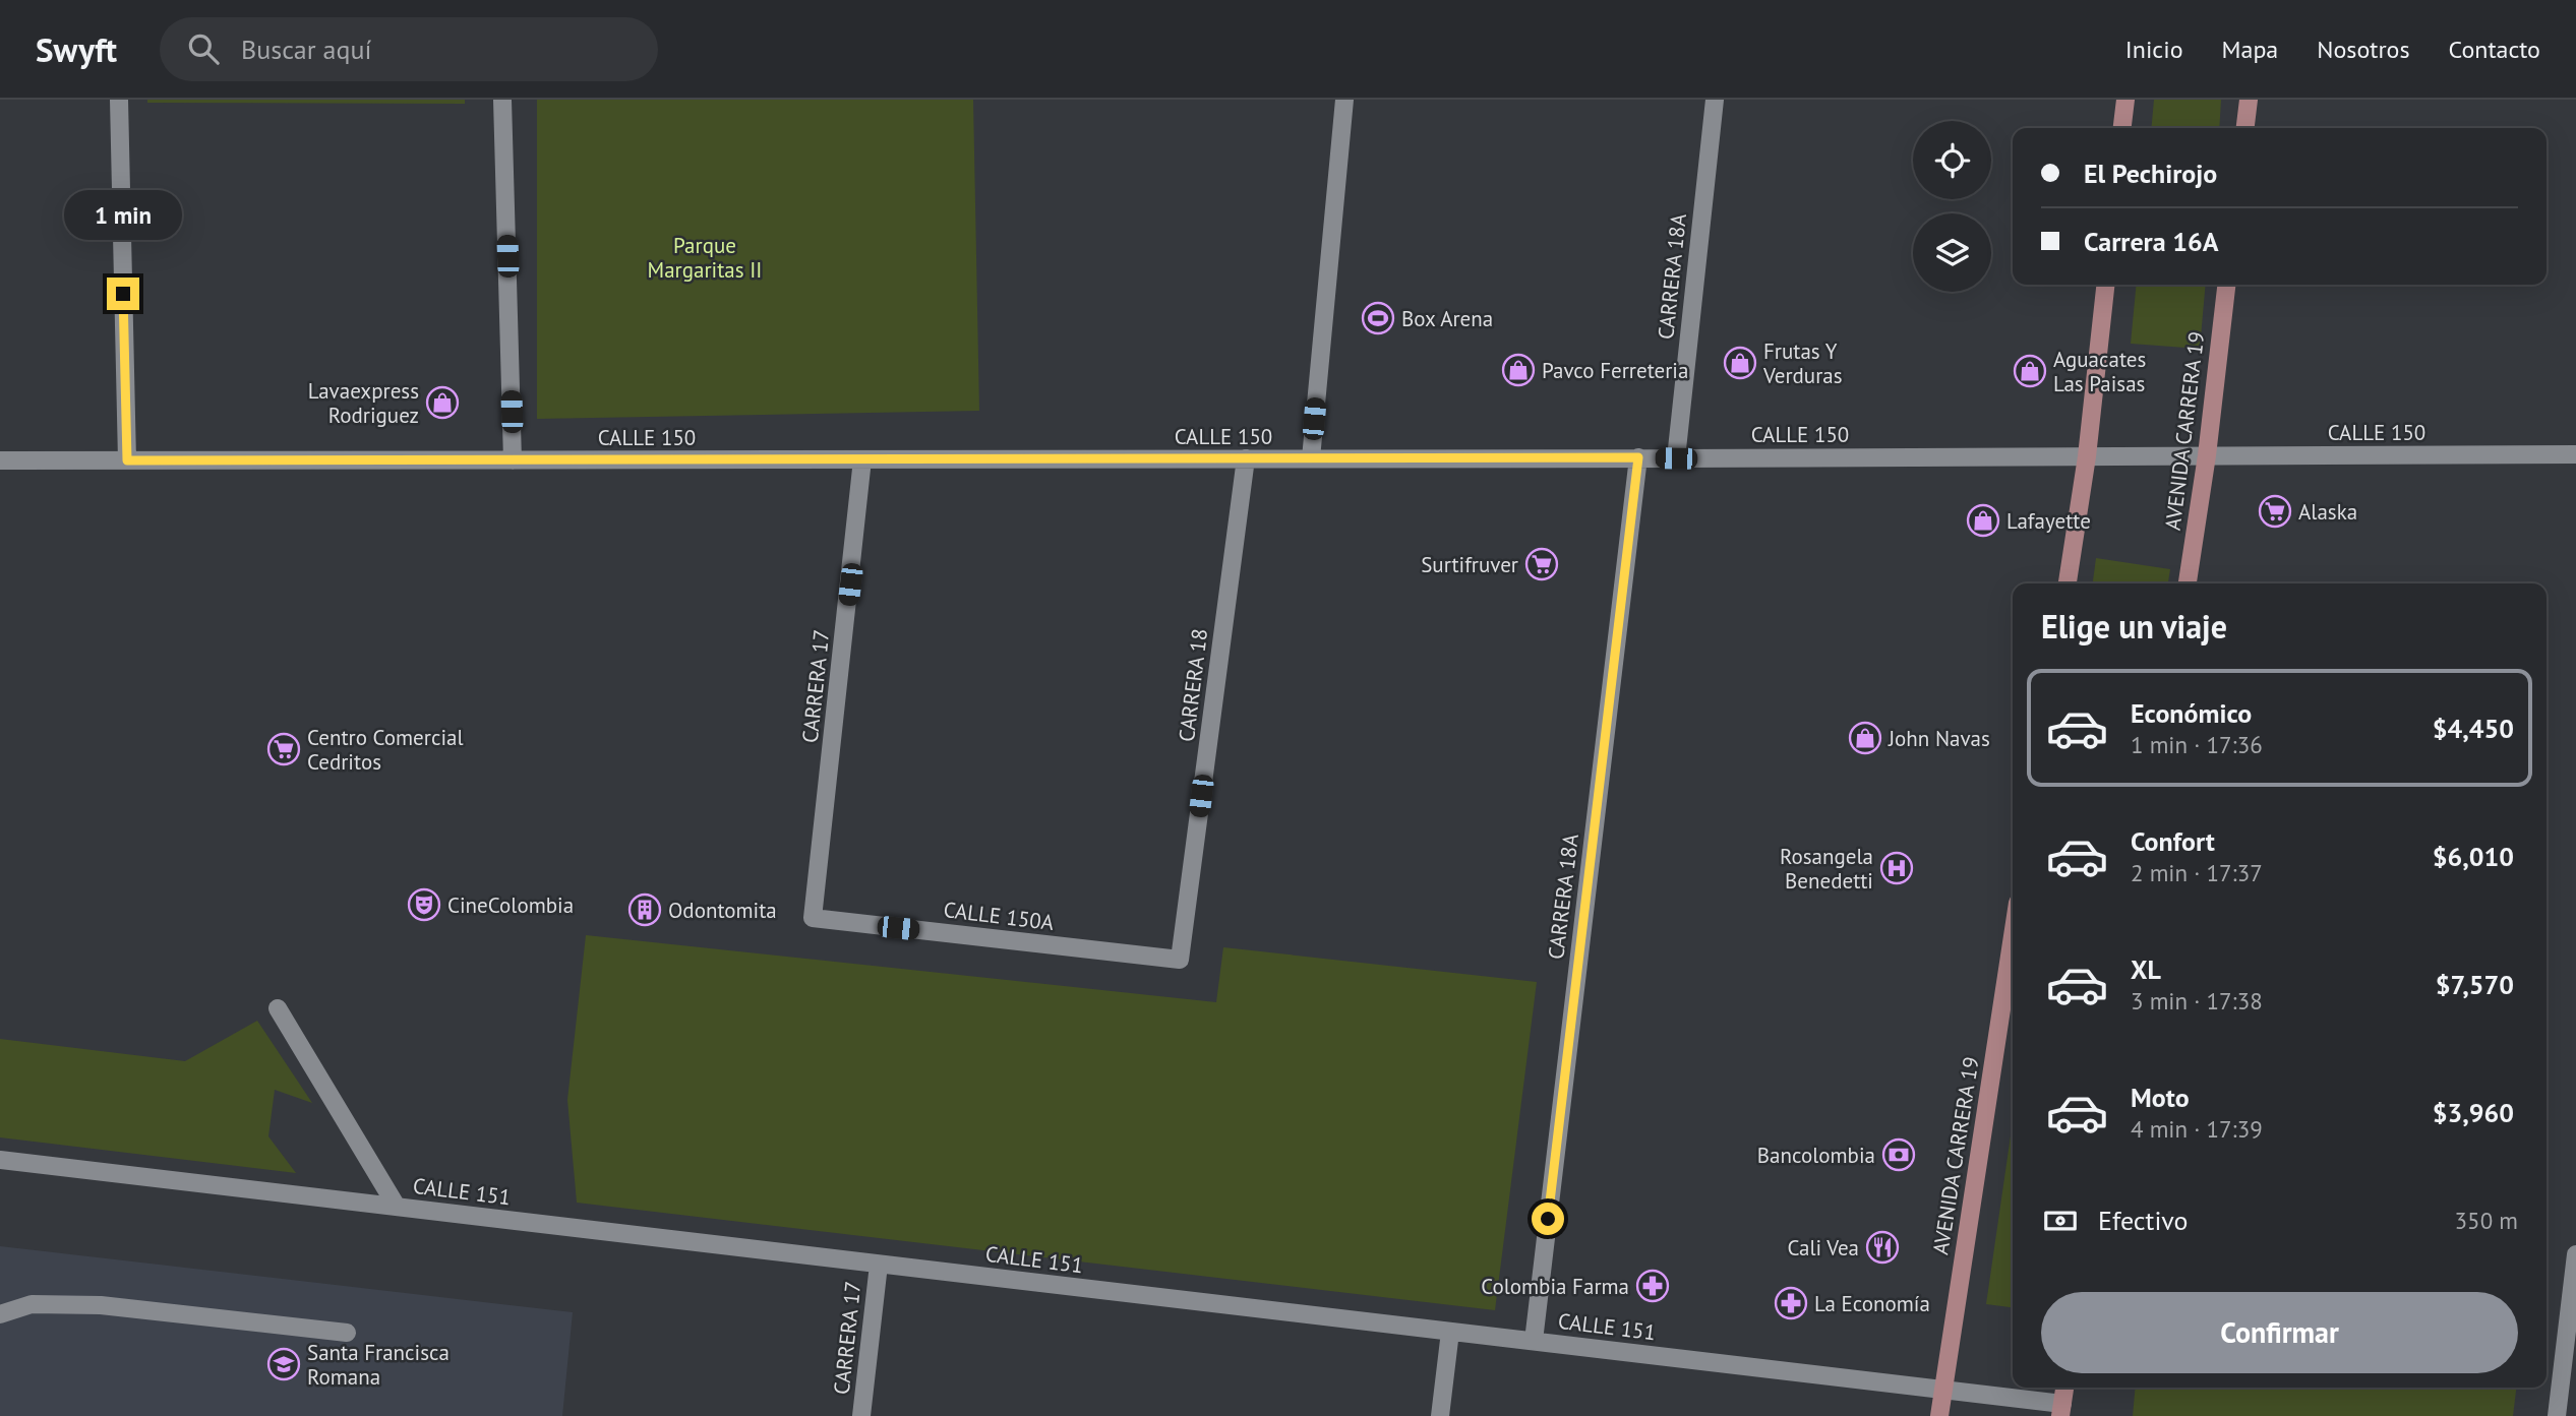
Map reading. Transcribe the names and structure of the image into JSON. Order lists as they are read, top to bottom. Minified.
{"streets":{"main road":["AVENIDA CARRERA 19"],"street":["CARRERA 18A","CALLE 150","CARRERA 18","CARRERA 17","CALLE 150A","CALLE 151"]},"crossings":[["CARRERA 18A","CALLE 150"],["CARRERA 18A","CALLE 151"],["AVENIDA CARRERA 19","CALLE 150"],["AVENIDA CARRERA 19","CALLE 151"],["CALLE 150","CARRERA 18"],["CALLE 150","CARRERA 17"],["CARRERA 18","CALLE 150A"],["CARRERA 17","CALLE 150A"],["CARRERA 17","CALLE 151"]],"parks":["Parque Margaritas II"],"places":{"sports":["Box Arena"],"shop":["Frutas Y Verduras","Pavco Ferreteria","Aguacates Las Paisas","Lavaexpress Rodriguez","Lafayette","John Navas"],"supermarket":["Alaska","Surtifruver","Centro Comercial Cedritos"],"hospital":["Rosangela Benedetti"],"theatre":["CineColombia"],"building":["Odontomita"],"bank":["Bancolombia"],"restaurant":["Cali Vea"],"pharmacy":["Colombia Farma","La Economía"],"school or university":["Santa Francisca Romana"]},"page":{"header":"Swyft","search":"Buscar aquí","nav":["Inicio","Mapa","Nosotros","Contacto"],"banner":["El Pechirojo","Carrera 16A"],"bubble":"1 min","heading":"Elige un viaje","list":[{"name":"Económico","note":"1 min · 17:36","value":"$4,450"},{"name":"Confort","note":"2 min · 17:37","value":"$6,010"},{"name":"XL","note":"3 min · 17:38","value":"$7,570"},{"name":"Moto","note":"4 min · 17:39","value":"$3,960"}],"pay":["Efectivo","350 m"],"buttons":"Confirmar"}}
